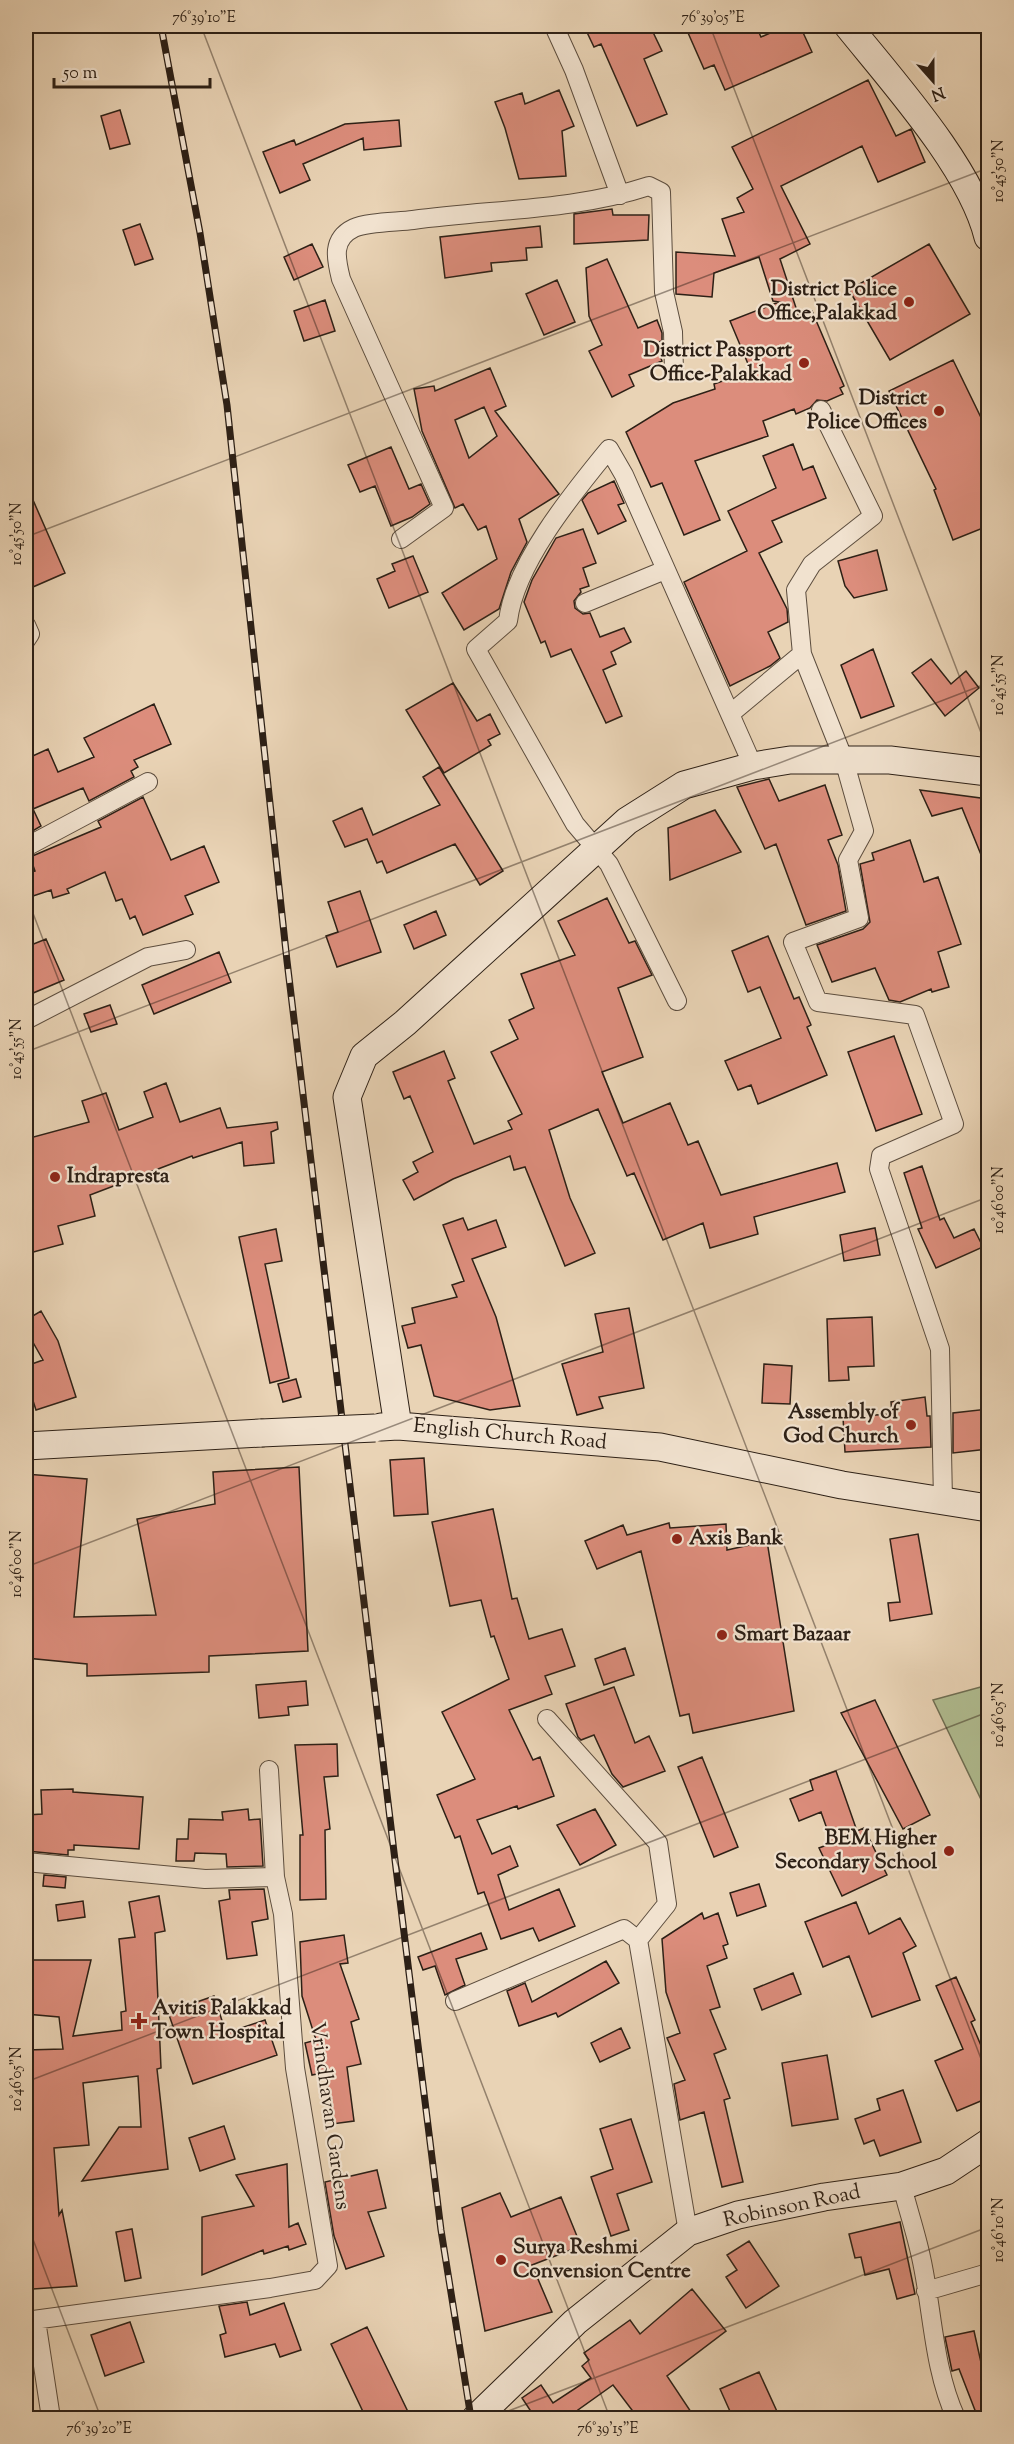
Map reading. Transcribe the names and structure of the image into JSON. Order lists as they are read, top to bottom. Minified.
{"streets":{"street":["English Church Road","Vrindhavan Gardens","Robinson Road"]},"places":{"other":["District Police Office,Palakkad","District Passport Office-Palakkad","District Police Offices","Indrapresta","Assembly of God Church","Axis Bank","Smart Bazaar","BEM Higher Secondary School","Surya Reshmi Convension Centre"],"health":["Avitis Palakkad Town Hospital"]},"scale_bar":"50 m","north":"bottom","coordinates":["76°39'10\"E","76°39'05\"E","10°45'50\"N","10°45'55\"N","10°46'00\"N","10°46'05\"N","10°46'10\"N","76°39'20\"E","76°39'15\"E"]}
